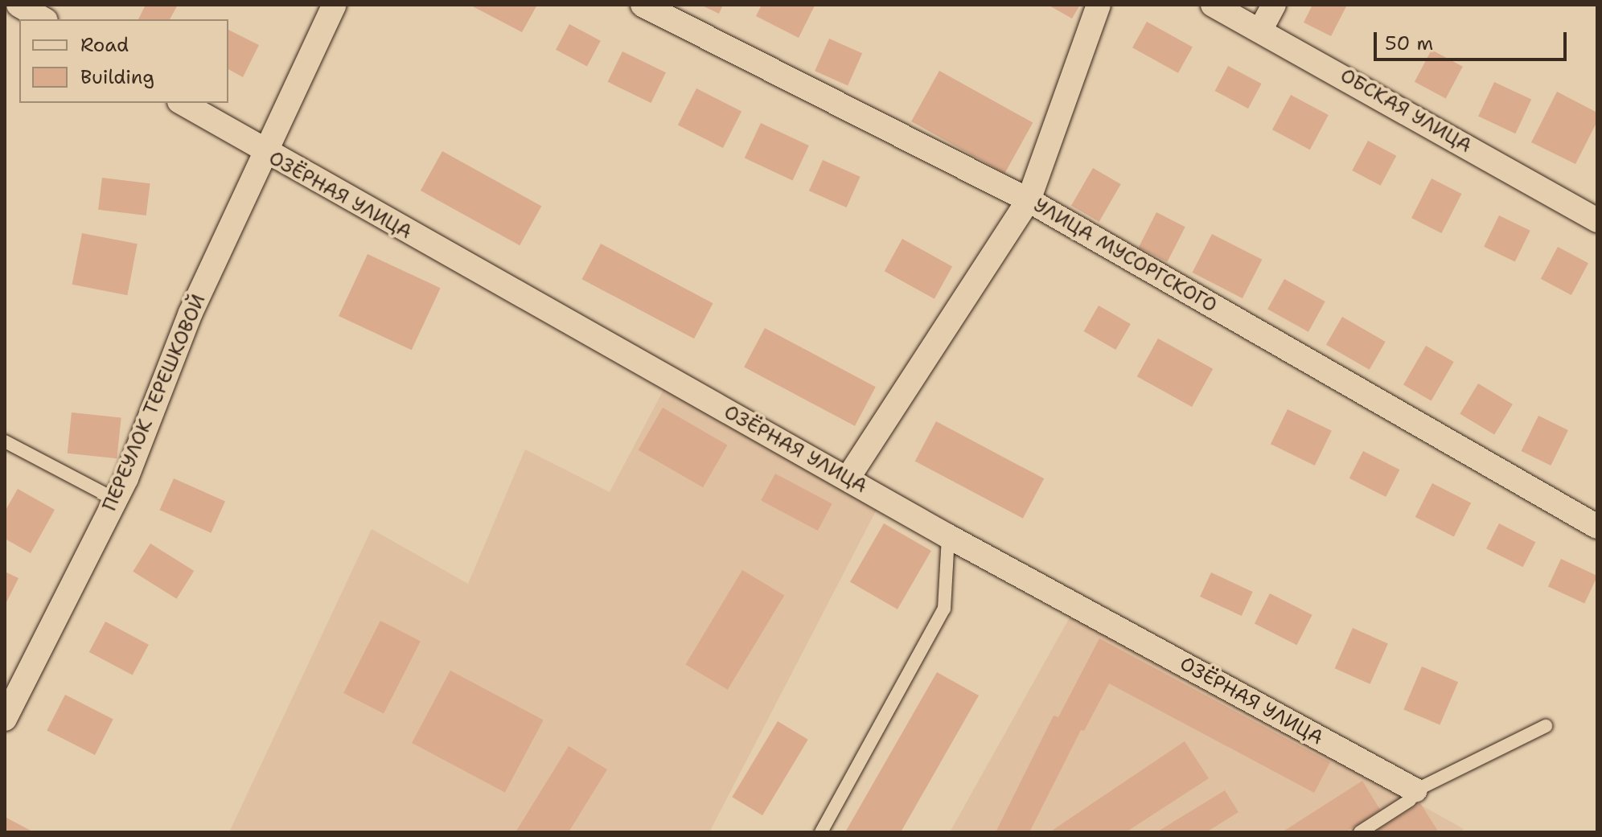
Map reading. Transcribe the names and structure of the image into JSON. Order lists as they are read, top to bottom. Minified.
{"streets":{"street":["ОБСКАЯ УЛИЦА","ОЗЁРНАЯ УЛИЦА","УЛИЦА МУСОРГСКОГО","ПЕРЕУЛОК ТЕРЕШКОВОЙ"]},"crossings":[["ОЗЁРНАЯ УЛИЦА","ПЕРЕУЛОК ТЕРЕШКОВОЙ"]],"legend":["Road","Building"],"scale_bar":"50 m"}
